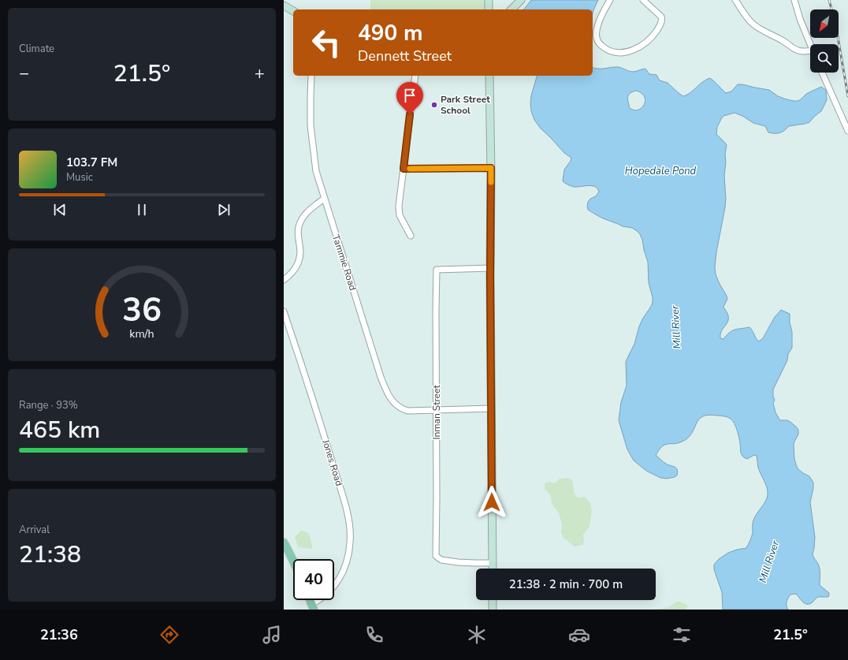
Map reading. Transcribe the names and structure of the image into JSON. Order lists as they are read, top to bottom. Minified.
{"streets":{"street":["Tammie Road","Inman Street","Jones Road"]},"crossings":[["Tammie Road","Inman Street"]],"water":["Hopedale Pond","Mill River"],"places":["Park Street School"],"north":"bottom left","page":{"tile":["Climate",["Range · 93%","465 km"],["Arrival","21:38"]],"turn":["490 m","Dennett Street"],"heat":["−","21.5°","+"],"song":["103.7 FM","Music"],"limit":"40","trip":"21:38 · 2 min · 700 m","tabs":["21:36","21.5°"],"gauge":["36","km/h"]}}
